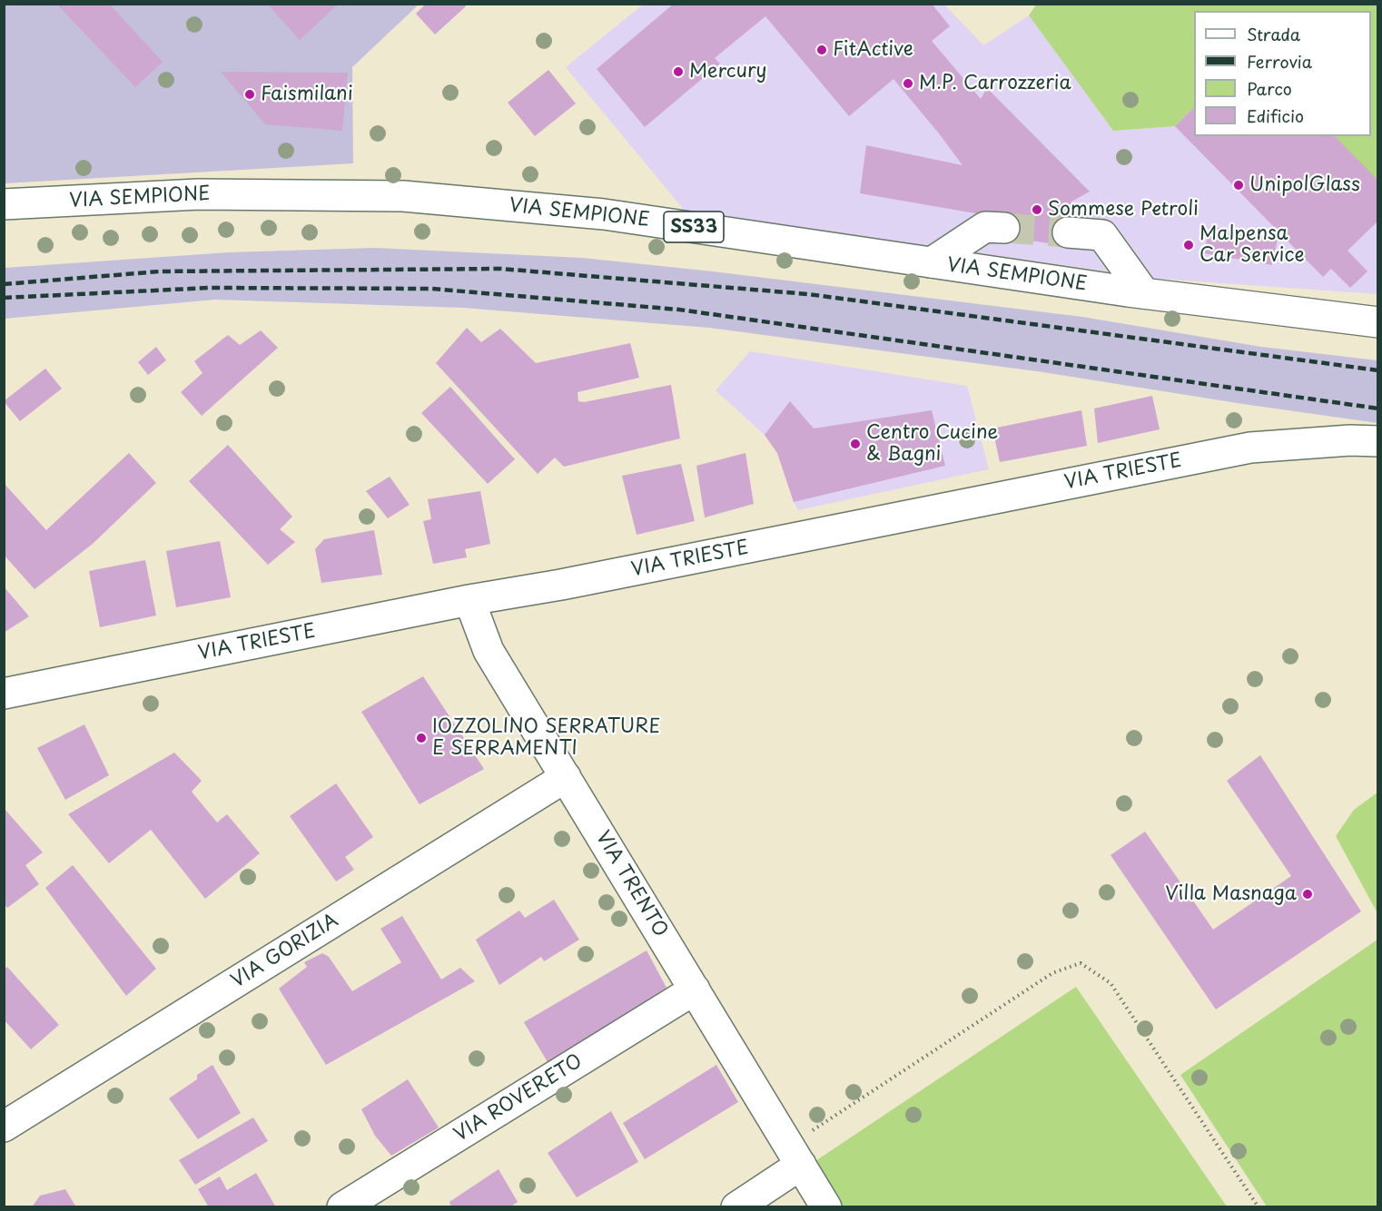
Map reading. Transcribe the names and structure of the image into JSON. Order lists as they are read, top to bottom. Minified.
{"streets":{"street":["VIA SEMPIONE","SS33","VIA TRIESTE","VIA TRENTO","VIA GORIZIA","VIA ROVERETO"]},"crossings":[["VIA TRIESTE","VIA TRENTO"],["VIA TRENTO","VIA GORIZIA"],["VIA TRENTO","VIA ROVERETO"]],"places":["FitActive","Mercury","M.P. Carrozzeria","Faismilani","UnipolGlass","Sommese Petroli","Malpensa Car Service","Centro Cucine & Bagni","IOZZOLINO SERRATURE E SERRAMENTI","Villa Masnaga"],"legend":["Strada","Ferrovia","Parco","Edificio"]}
